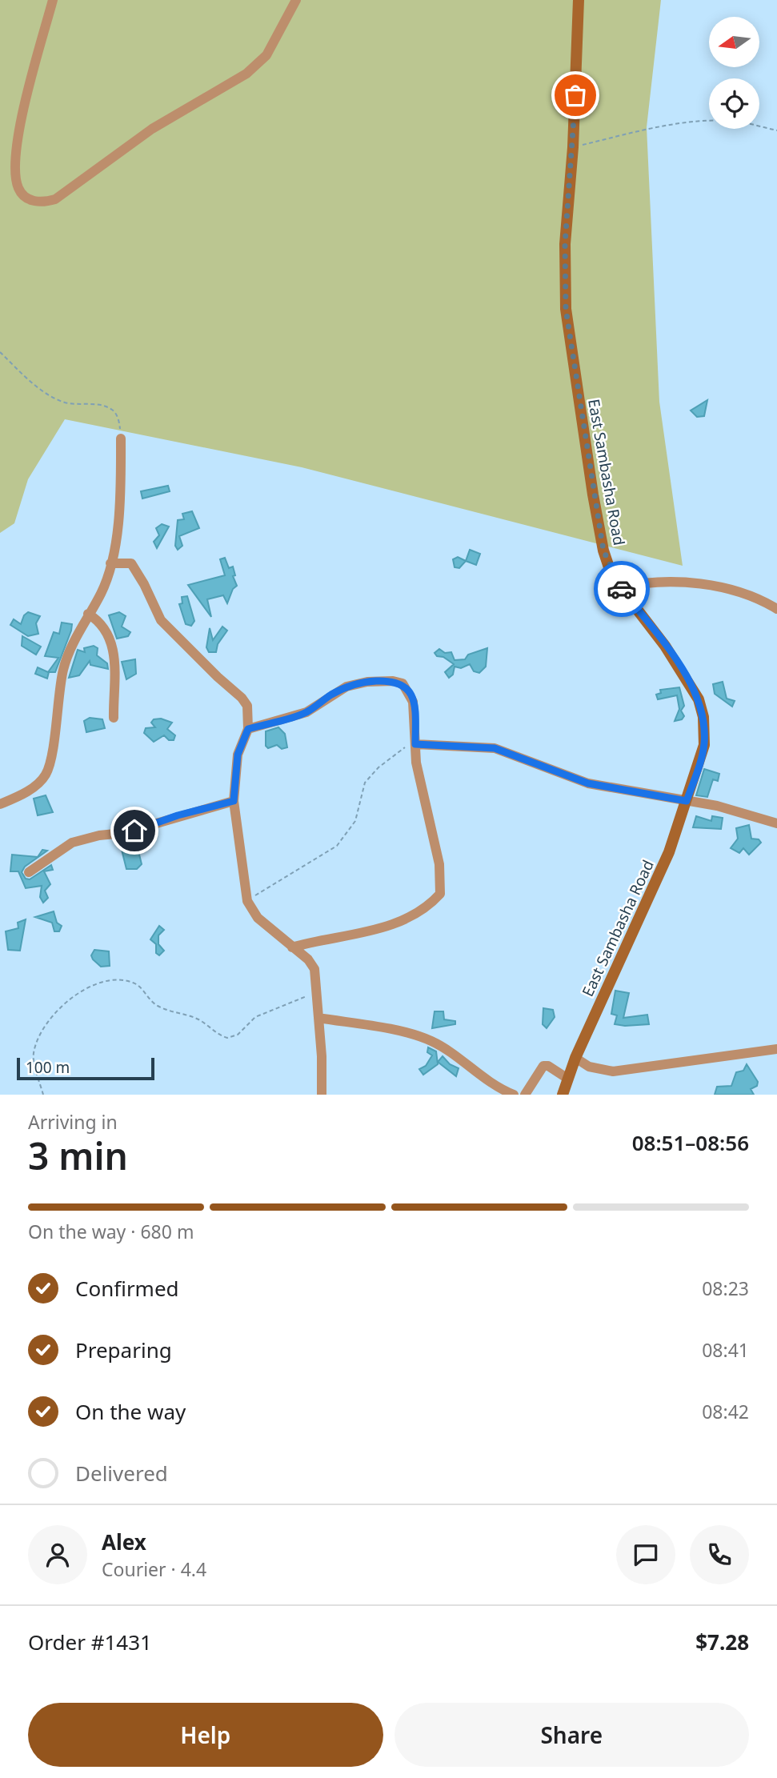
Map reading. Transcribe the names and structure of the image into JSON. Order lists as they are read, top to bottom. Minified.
{"streets":{"street":["East Sambasha Road"]},"scale_bar":"100 m","north":"left","page":{"scale":"100 m","heading":["3 min","Arriving in","08:51–08:56"],"panel":["Alex","Courier · 4.4","Order #1431","$7.28"],"bar":"On the way · 680 m","list":[["Confirmed","08:23"],["Preparing","08:41"],["On the way","08:42"],"Delivered"],"buttons":["Help","Share"]}}
